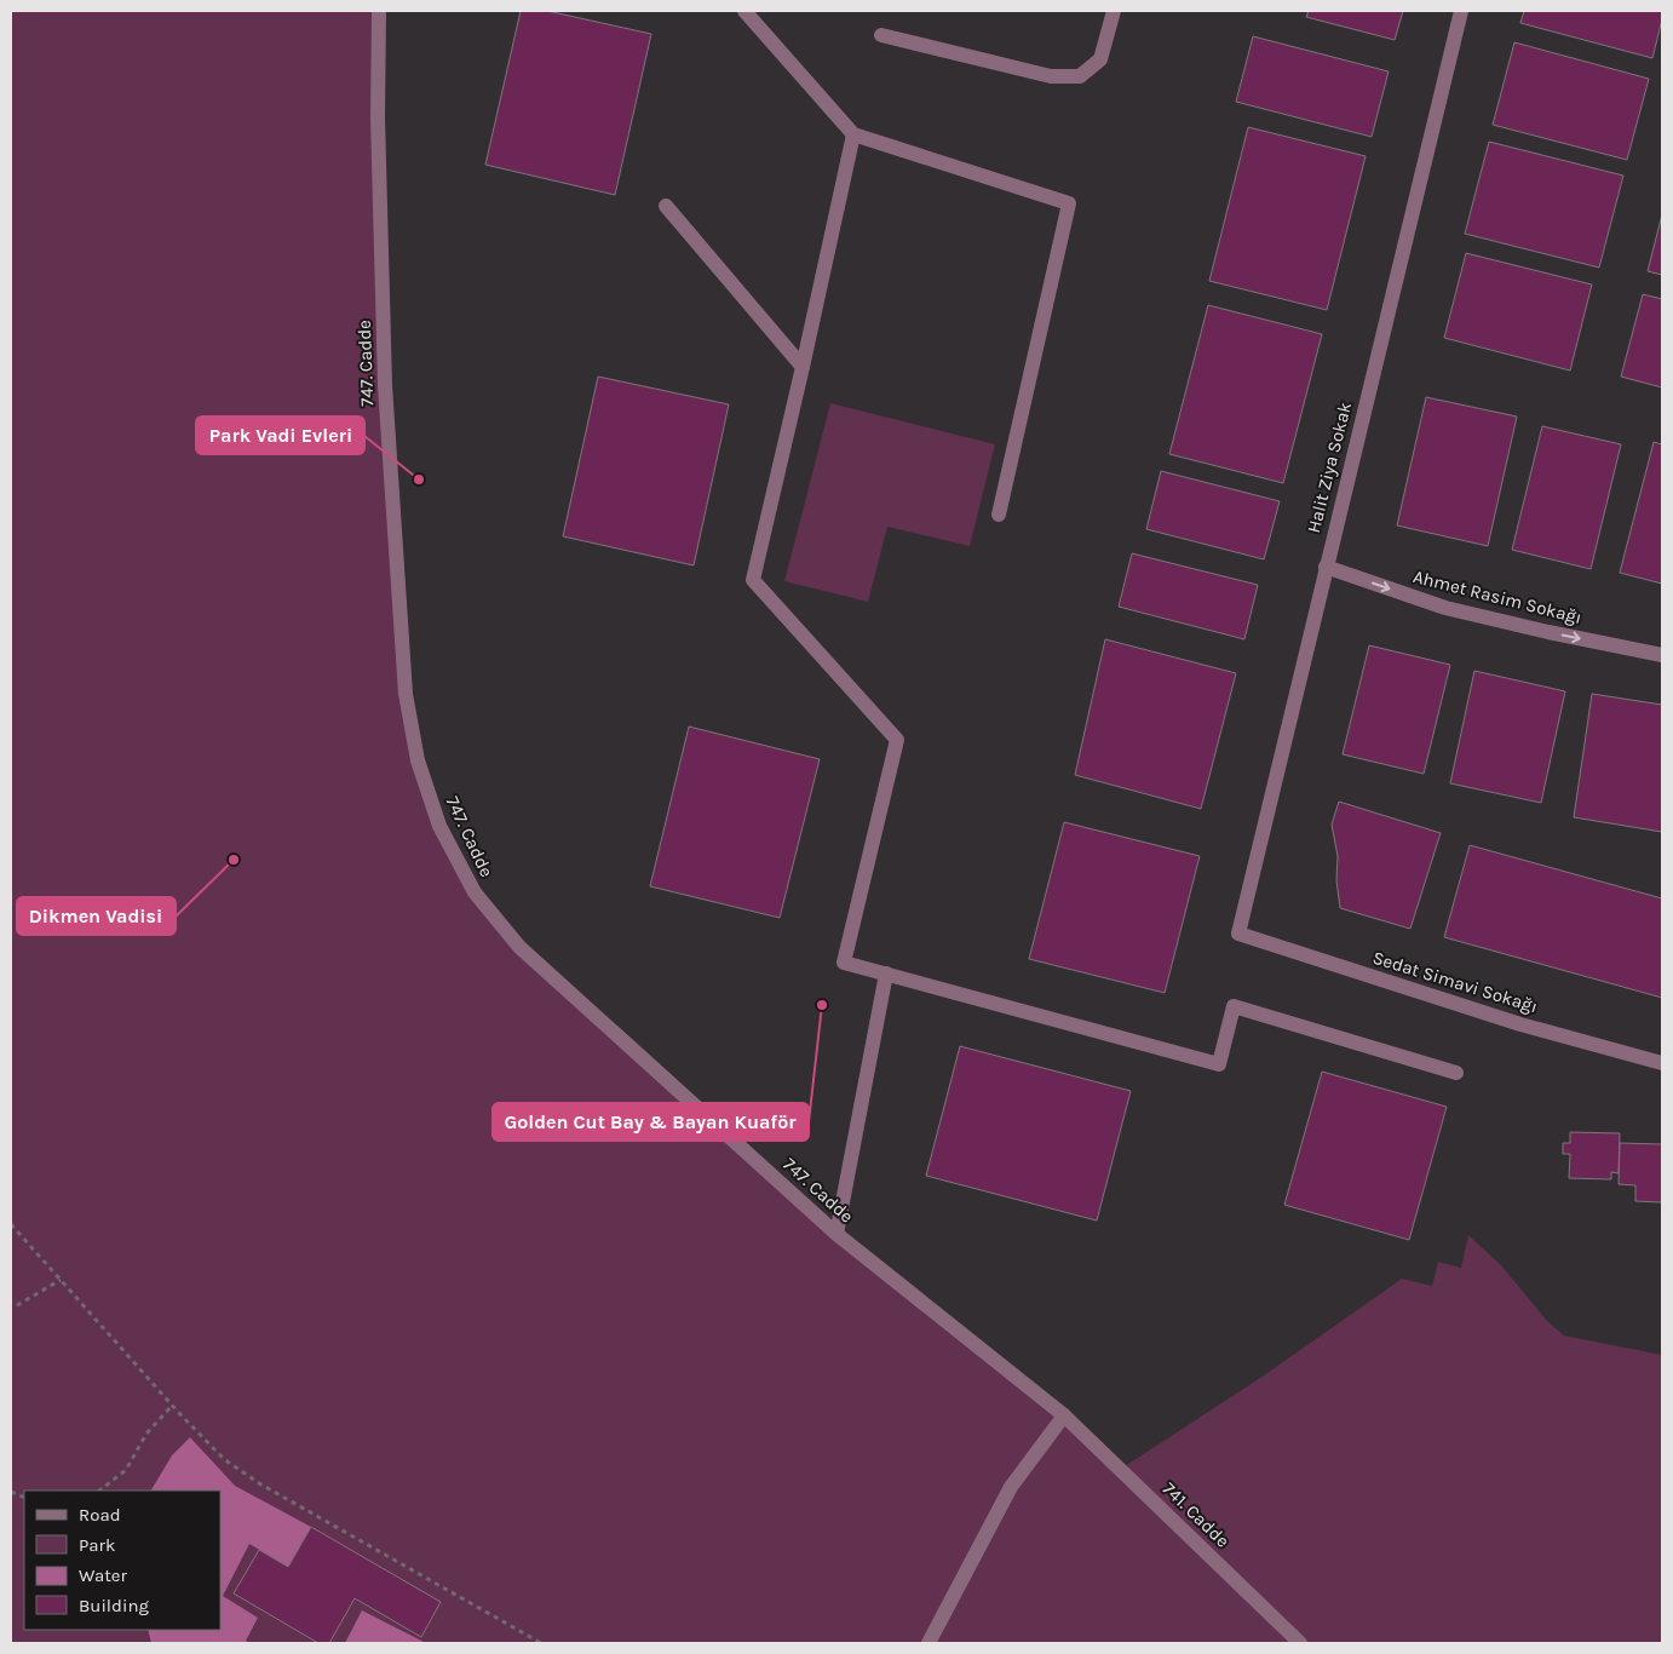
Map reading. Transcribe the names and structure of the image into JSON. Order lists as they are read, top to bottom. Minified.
{"streets":{"street":["747. Cadde","Halit Ziya Sokak","Ahmet Rasim Sokağı","Sedat Simavi Sokağı","741. Cadde"]},"crossings":[["747. Cadde","741. Cadde"],["Halit Ziya Sokak","Ahmet Rasim Sokağı"],["Halit Ziya Sokak","Sedat Simavi Sokağı"]],"one_way":["Ahmet Rasim Sokağı"],"places":["Park Vadi Evleri","Dikmen Vadisi","Golden Cut Bay & Bayan Kuaför"],"legend":["Road","Park","Water","Building"]}
